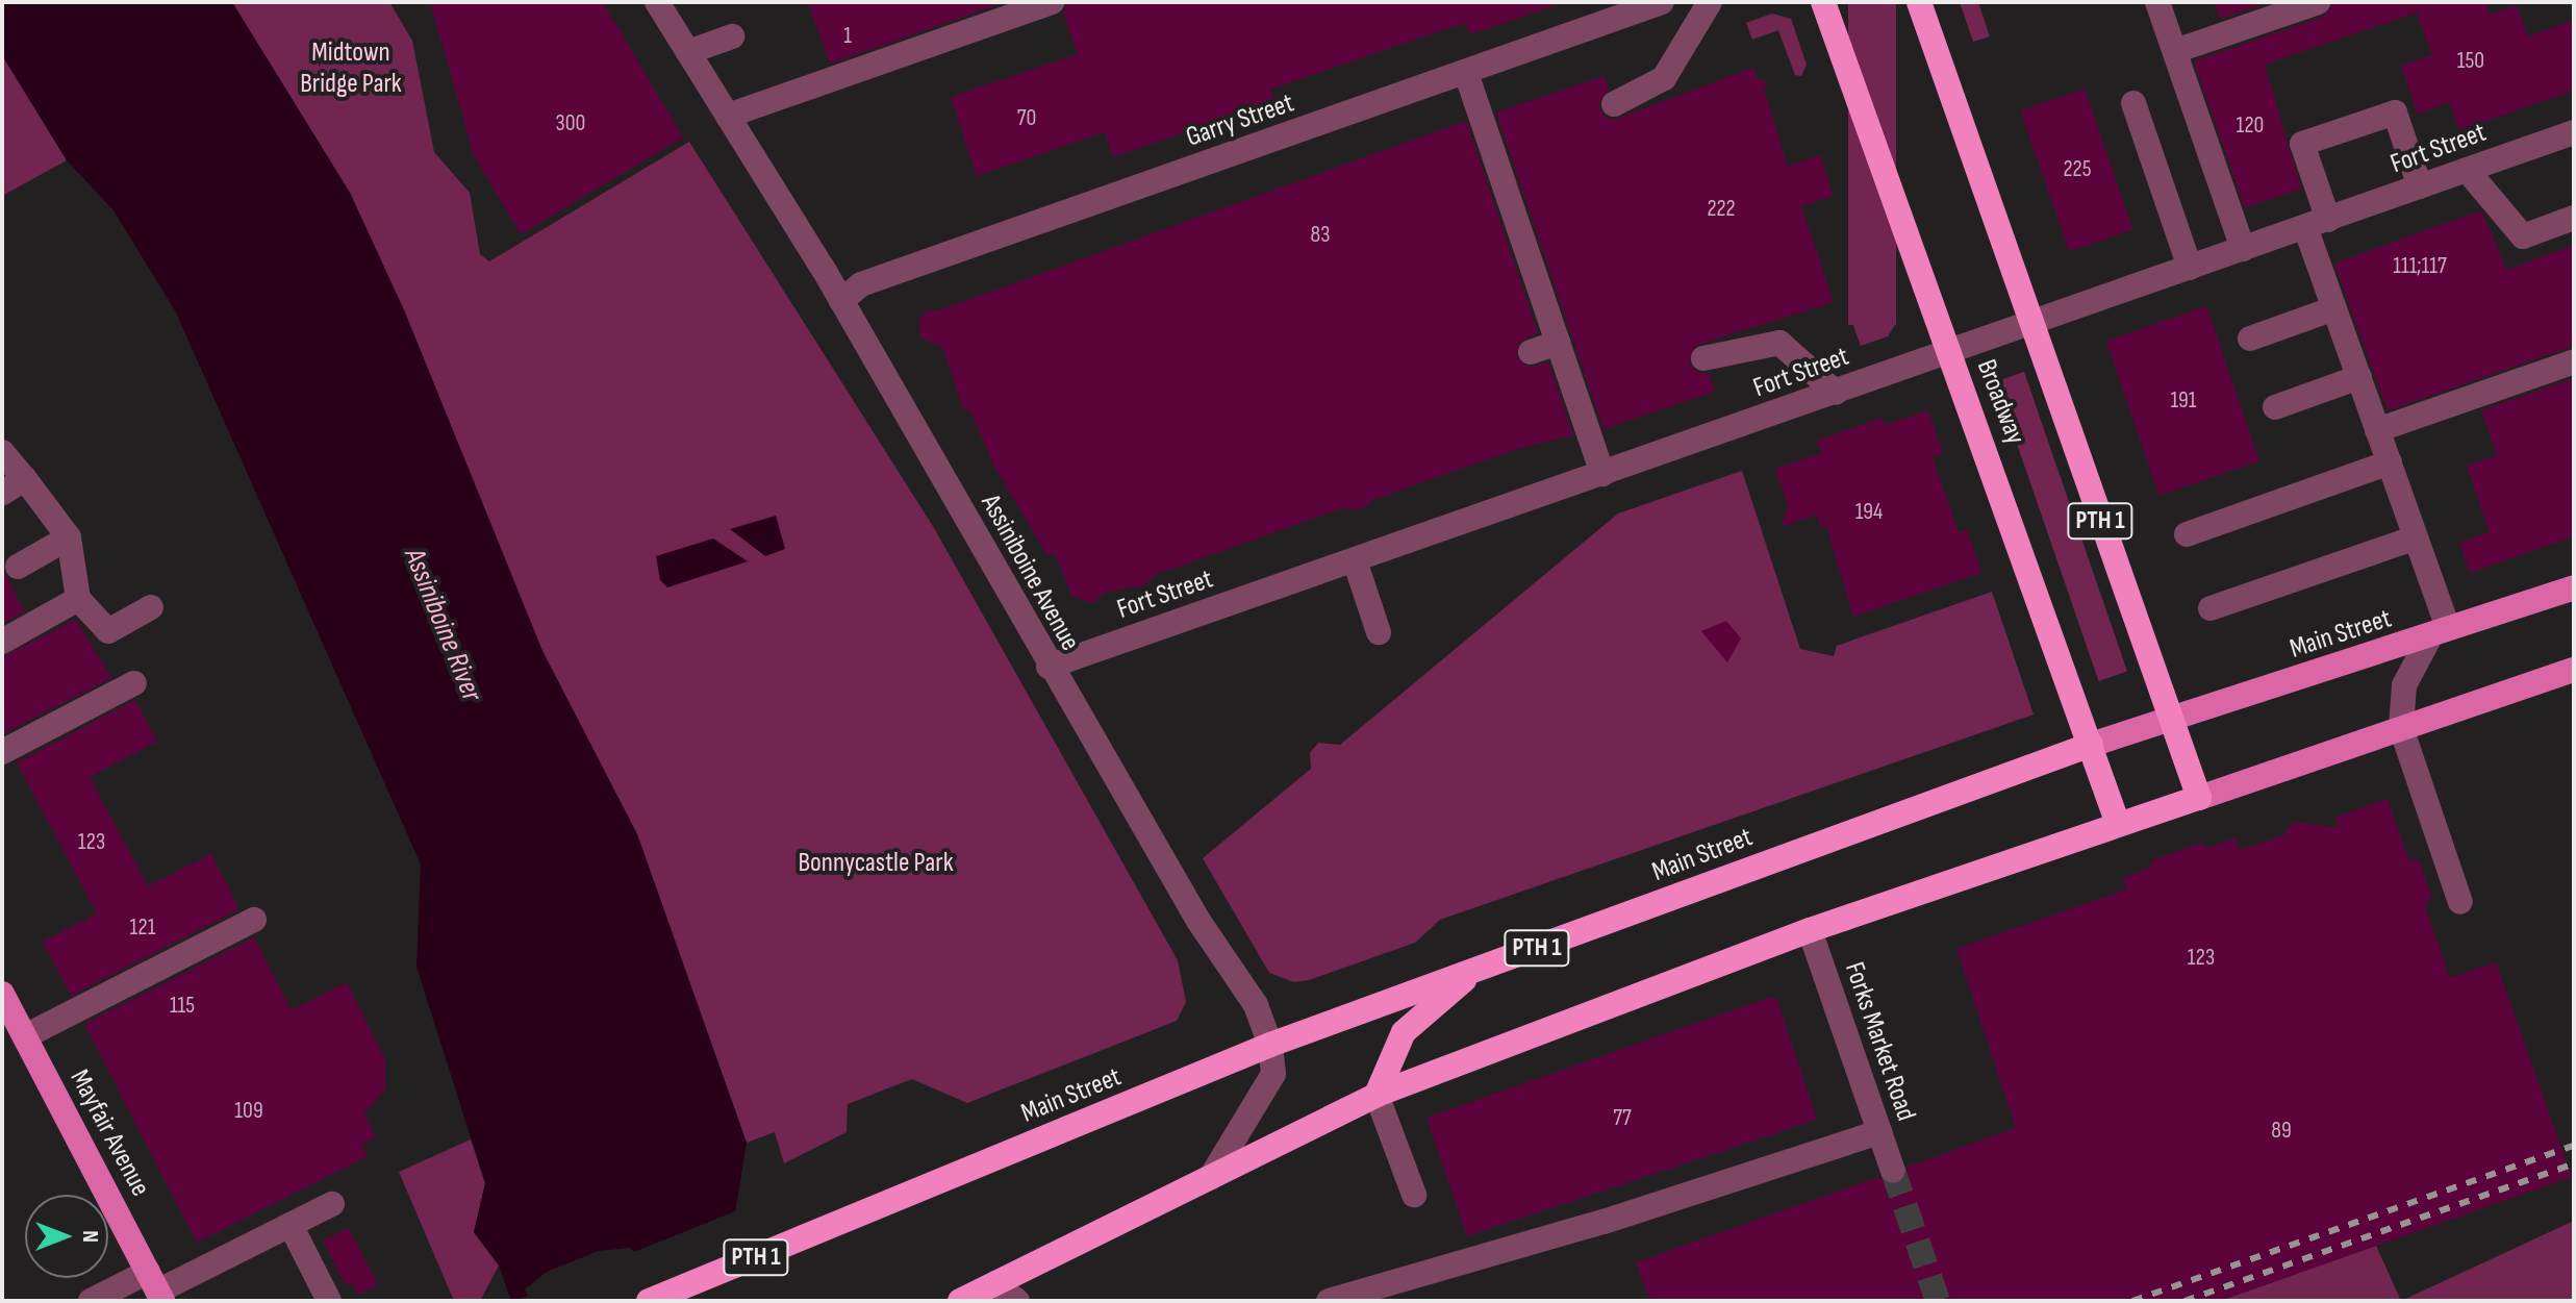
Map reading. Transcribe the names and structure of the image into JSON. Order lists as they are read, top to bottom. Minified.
{"streets":{"highway":["Broadway","PTH 1","Main Street"],"main road":["Mayfair Avenue"],"street":["Garry Street","Fort Street","Assiniboine Avenue","Forks Market Road"]},"crossings":[["Garry Street","Assiniboine Avenue"],["Fort Street","Broadway"],["Fort Street","Assiniboine Avenue"],["Broadway","Main Street"],["Assiniboine Avenue","Main Street"]],"water":["Assiniboine River"],"parks":["Midtown Bridge Park","Bonnycastle Park"],"house_numbers":["1","150","70","300","120","225","222","83","111;117","191","194","123","121","123","115","109","77","89"],"north":"right"}
